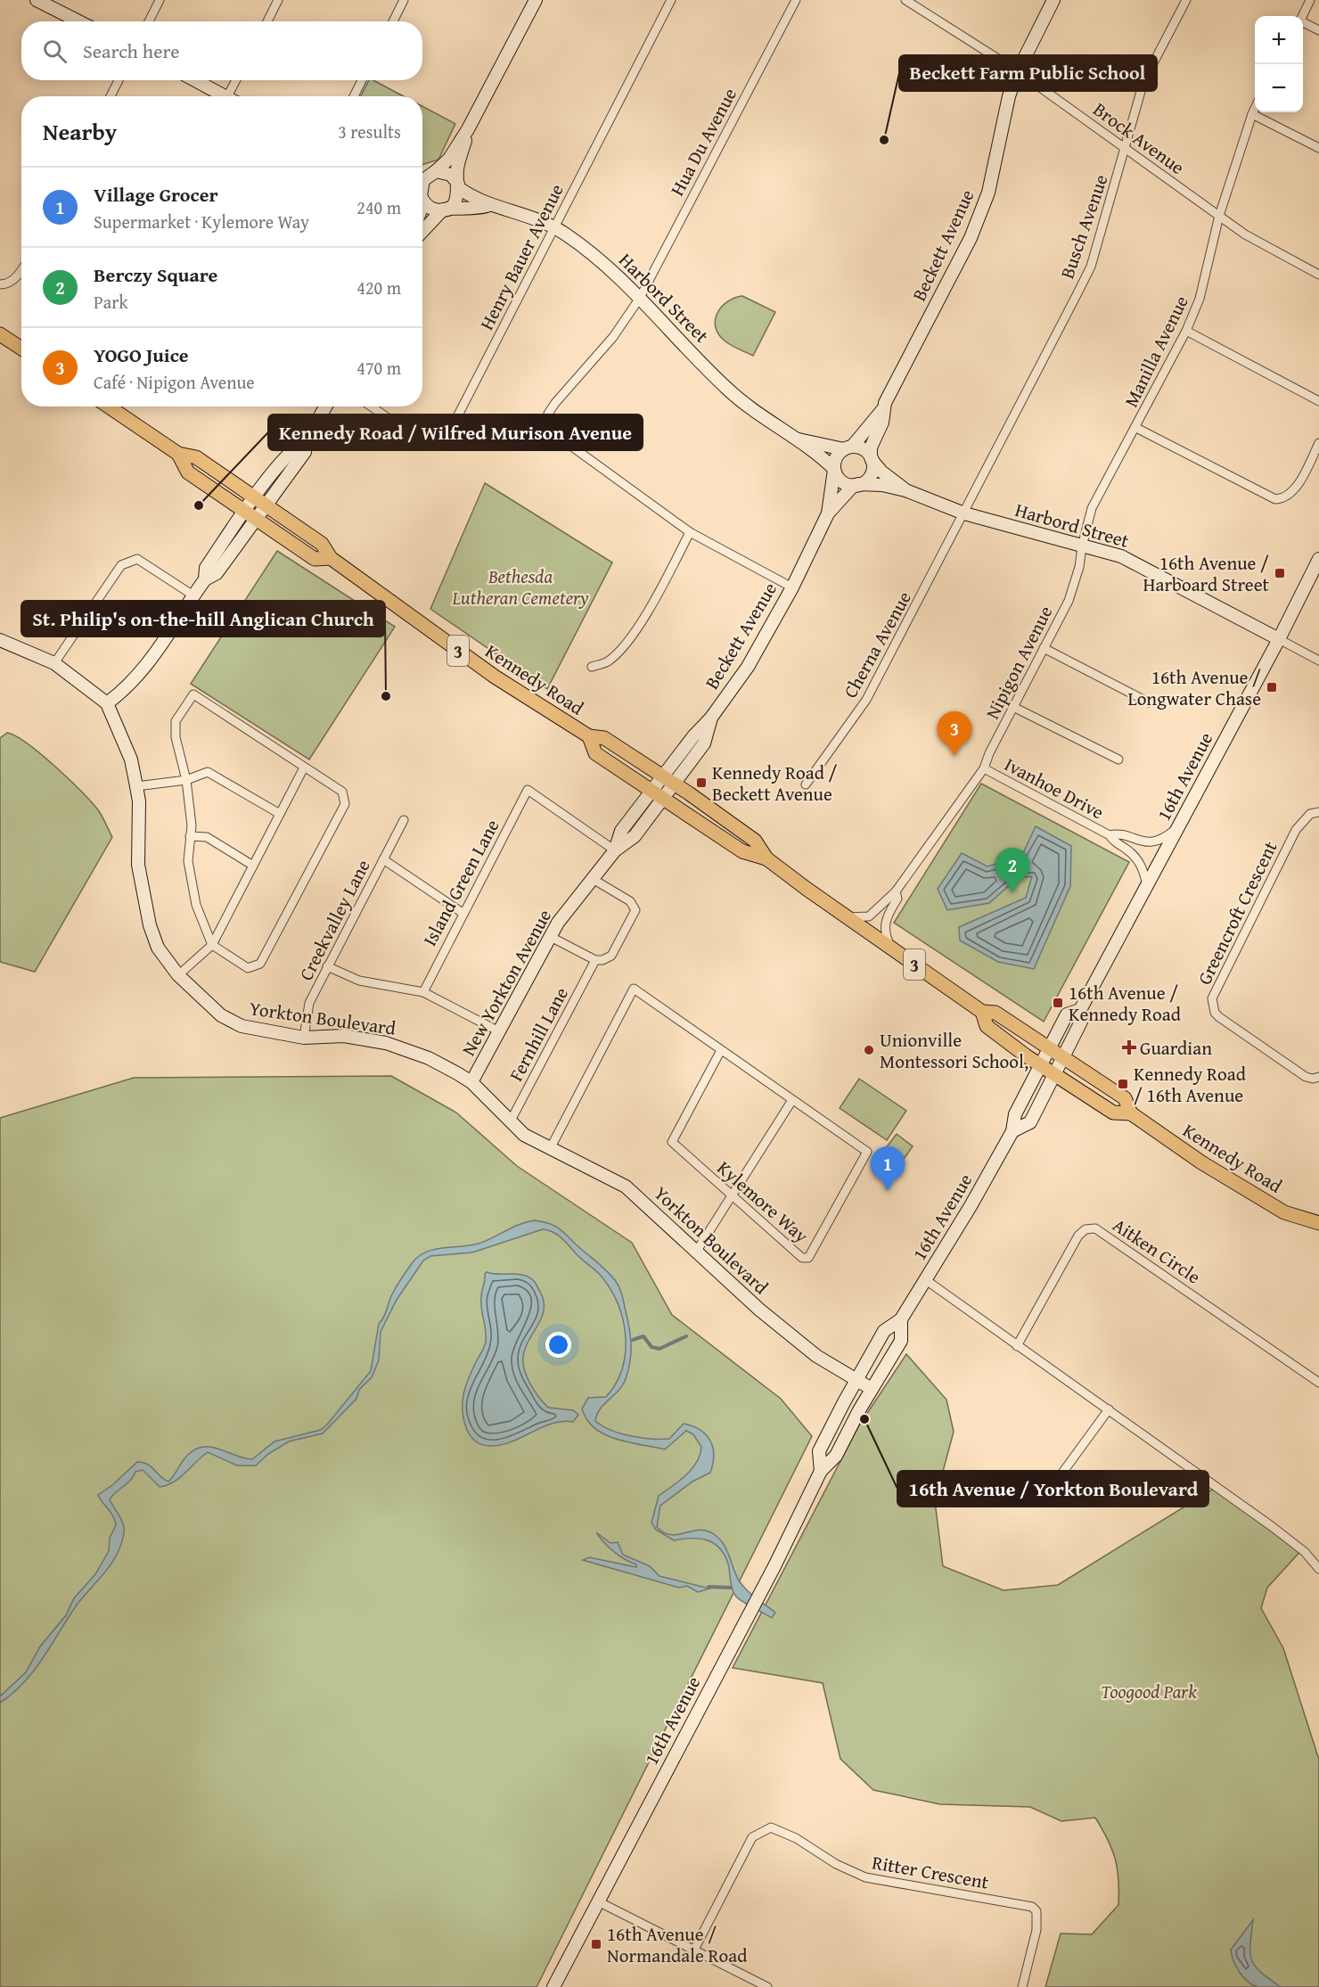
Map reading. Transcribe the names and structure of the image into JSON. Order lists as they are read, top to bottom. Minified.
{"streets":{"main road":["3","Kennedy Road"],"street":["Brock Avenue","Hua Du Avenue","Busch Avenue","Beckett Avenue","Henry Bauer Avenue","Harbord Street","Manilla Avenue","Cherna Avenue","Nipigon Avenue","16th Avenue","Ivanhoe Drive","Island Green Lane","Greencroft Crescent","Creekvalley Lane","New Yorkton Avenue","Yorkton Boulevard","Fernhill Lane","Kylemore Way","Aitken Circle","Ritter Crescent"]},"crossings":[["Brock Avenue","Busch Avenue"],["Brock Avenue","Beckett Avenue"],["Brock Avenue","Manilla Avenue"],["Hua Du Avenue","Harbord Street"],["Busch Avenue","Harbord Street"],["Busch Avenue","Cherna Avenue"],["Beckett Avenue","Harbord Street"],["Beckett Avenue","Kennedy Road"],["Beckett Avenue","New Yorkton Avenue"],["Henry Bauer Avenue","Harbord Street"],["Harbord Street","Manilla Avenue"],["Harbord Street","Cherna Avenue"],["Harbord Street","Nipigon Avenue"],["Harbord Street","16th Avenue"],["Manilla Avenue","Nipigon Avenue"],["Nipigon Avenue","Kennedy Road"],["Nipigon Avenue","Ivanhoe Drive"],["Kennedy Road","16th Avenue"],["Kennedy Road","New Yorkton Avenue"],["16th Avenue","Ivanhoe Drive"],["16th Avenue","Yorkton Boulevard"],["Island Green Lane","New Yorkton Avenue"],["Creekvalley Lane","Yorkton Boulevard"],["New Yorkton Avenue","Yorkton Boulevard"],["New Yorkton Avenue","Fernhill Lane"],["Yorkton Boulevard","Fernhill Lane"],["Yorkton Boulevard","Kylemore Way"]],"parks":["Bethesda Lutheran Cemetery","Toogood Park"],"places":{"other":["Beckett Farm Public School","Kennedy Road / Wilfred Murison Avenue","St. Philip's on-the-hill Anglican Church","Unionville Montessori School,","16th Avenue / Yorkton Boulevard"],"transit":["16th Avenue / Harboard Street","16th Avenue / Longwater Chase","Kennedy Road / Beckett Avenue","16th Avenue / Kennedy Road","Kennedy Road / 16th Avenue","16th Avenue / Normandale Road"],"health":["Guardian"]},"page":{"map_buttons":["+","−"],"search":"Search here","heading":["Nearby","3 results"],"list":[{"mark":"1","name":"Village Grocer","note":"Supermarket · Kylemore Way","value":"240 m"},{"mark":"2","name":"Berczy Square","note":"Park","value":"420 m"},{"mark":"3","name":"YOGO Juice","note":"Café · Nipigon Avenue","value":"470 m"}],"pins":["3","2","1"]}}
